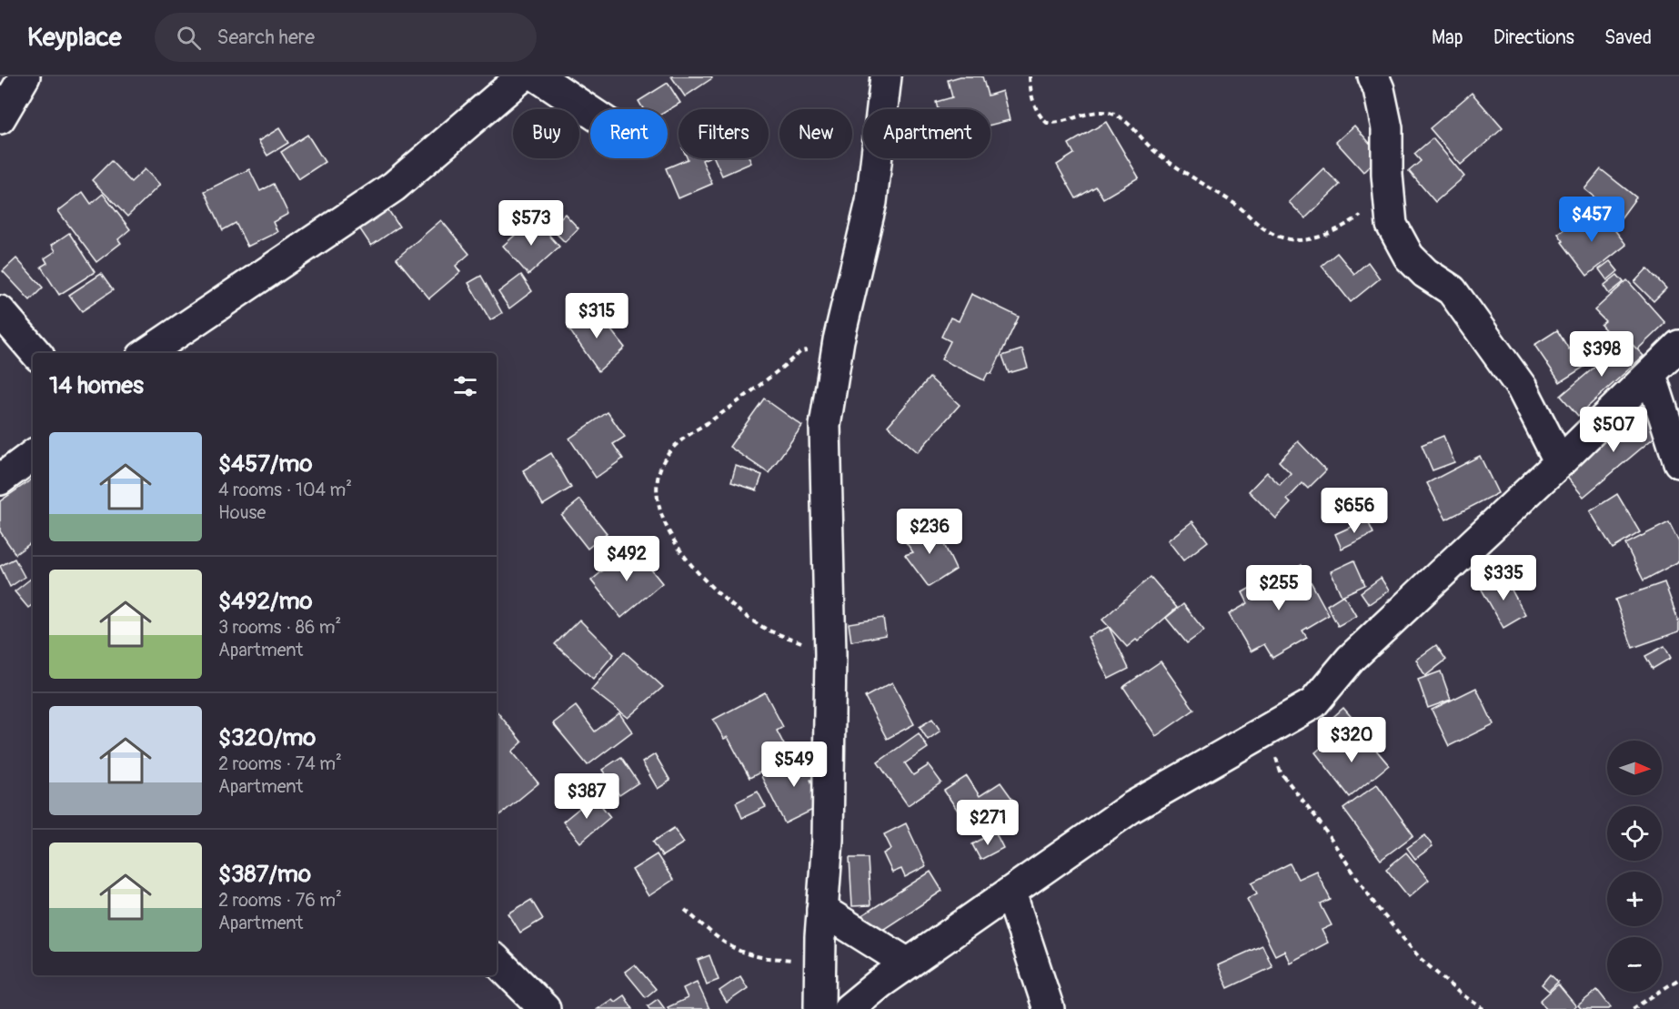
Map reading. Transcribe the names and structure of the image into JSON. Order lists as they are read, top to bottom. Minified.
{"north":"right","page":{"header":"Keyplace","search":"Search here","nav":["Map","Directions","Saved"],"chip":["Buy","Rent","Filters","New","Apartment"],"price":["$457","$573","$315","$398","$507","$656","$236","$492","$335","$255","$320","$549","$387","$271"],"heading":"14 homes","list":[{"name":"$457/mo","note":"4 rooms · 104 m² · House"},{"name":"$492/mo","note":"3 rooms · 86 m² · Apartment"},{"name":"$320/mo","note":"2 rooms · 74 m² · Apartment"},{"name":"$387/mo","note":"2 rooms · 76 m² · Apartment"}],"map_buttons":["+","−"]}}
